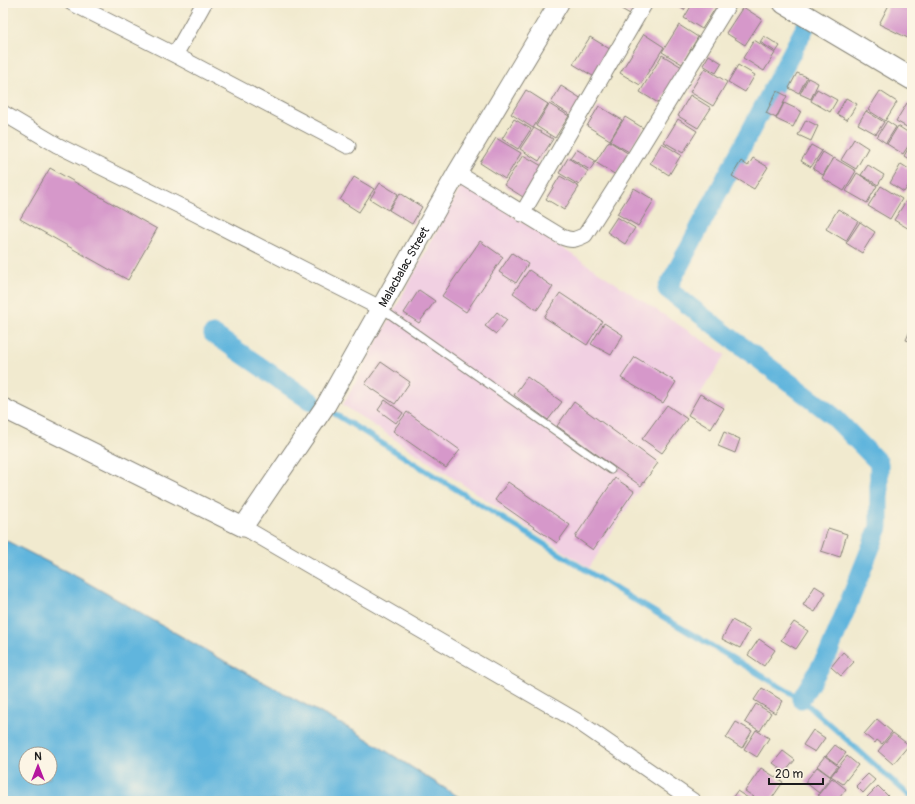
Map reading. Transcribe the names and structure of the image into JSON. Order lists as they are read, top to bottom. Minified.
{"streets":{"street":["Malacbalac Street"]},"scale_bar":"20 m","north":"top"}
